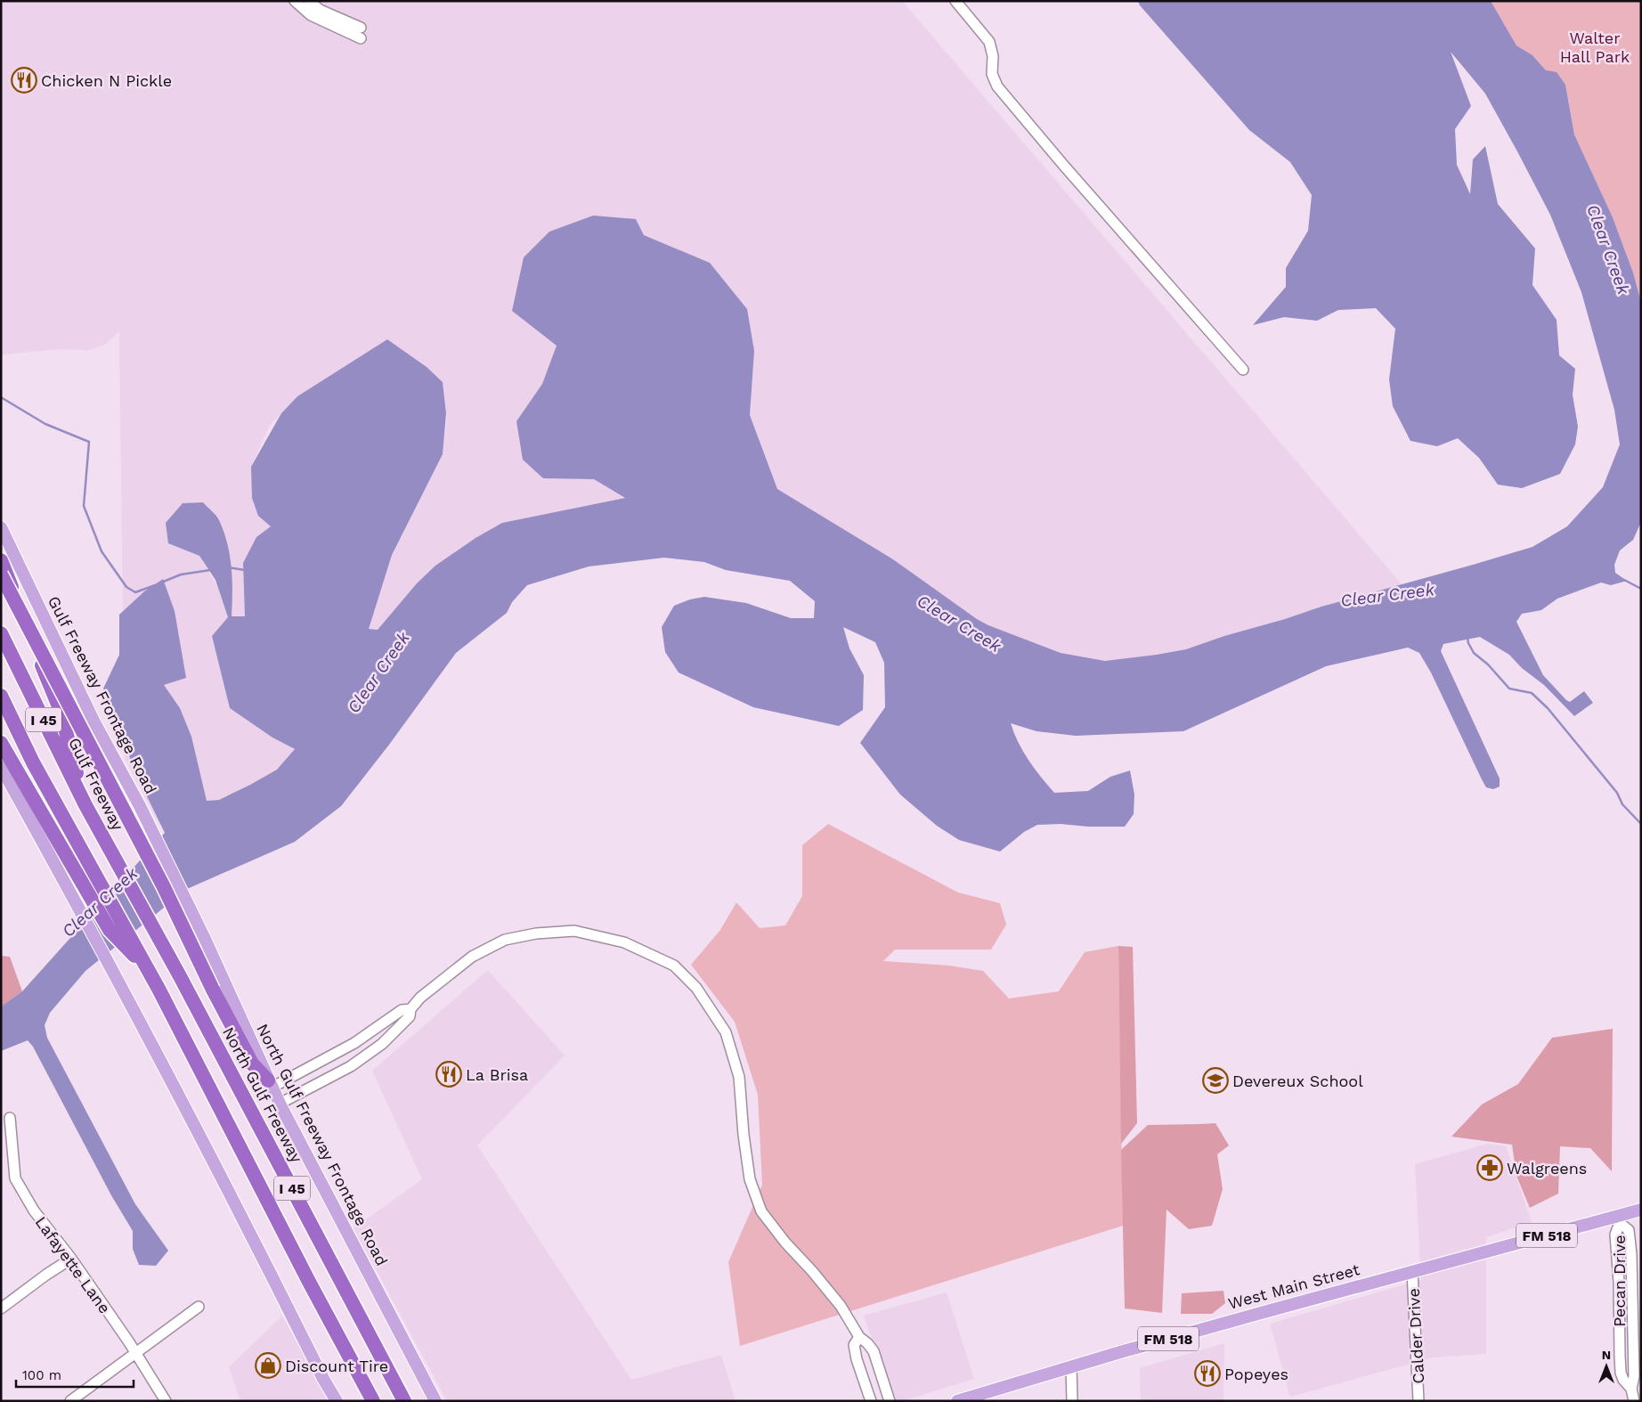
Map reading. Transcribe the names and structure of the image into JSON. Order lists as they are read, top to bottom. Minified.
{"streets":{"highway":["I 45","Gulf Freeway","North Gulf Freeway"],"main road":["Gulf Freeway Frontage Road","North Gulf Freeway Frontage Road","FM 518","West Main Street"],"street":["Lafayette Lane","Pecan Drive","Calder Drive"]},"crossings":[["Gulf Freeway Frontage Road","North Gulf Freeway Frontage Road"],["Gulf Freeway","North Gulf Freeway"],["Pecan Drive","West Main Street"],["West Main Street","Calder Drive"]],"water":["Clear Creek"],"parks":["Walter Hall Park"],"places":{"restaurant":["Chicken N Pickle","La Brisa","Popeyes"],"school or university":["Devereux School"],"pharmacy":["Walgreens"],"shop":["Discount Tire"]},"scale_bar":"100 m","north":"top"}
